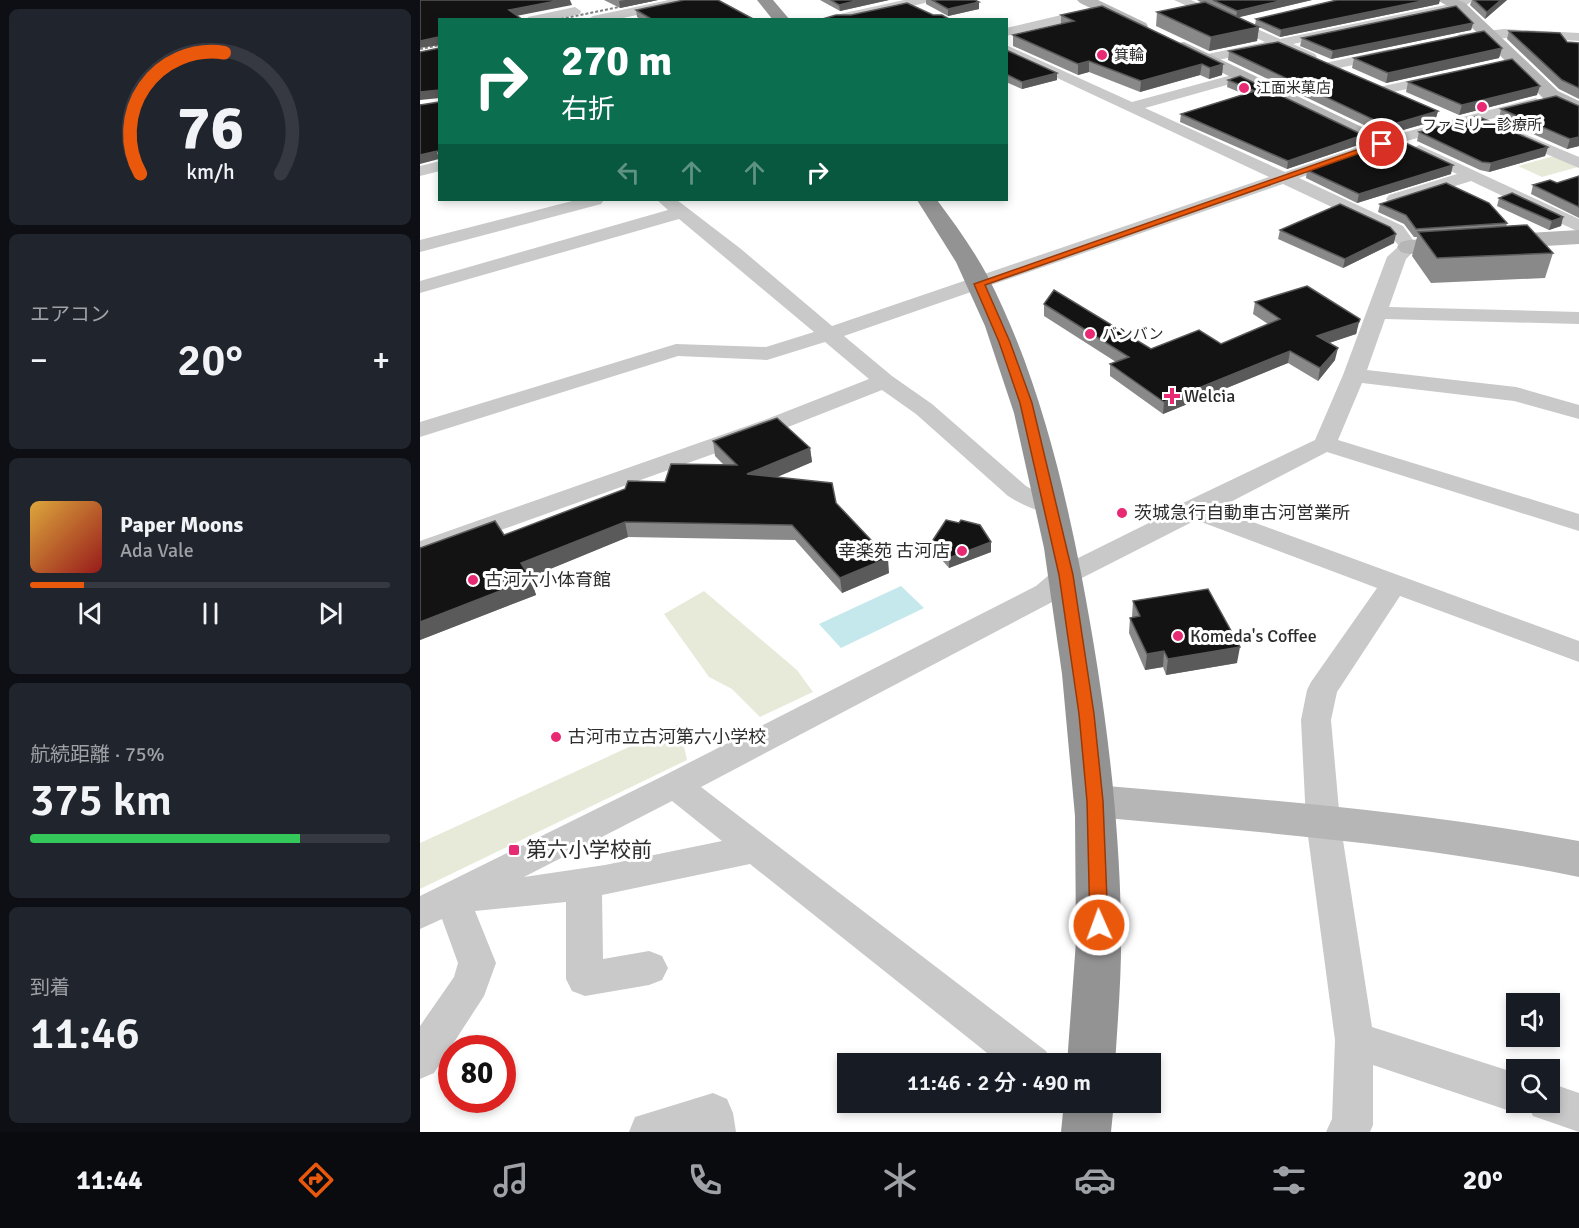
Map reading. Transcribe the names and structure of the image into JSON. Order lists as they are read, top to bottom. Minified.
{"places":{"other":["箕輪","江面米菓店","ファミリー診療所","バンバン","茨城急行自動車古河営業所","幸楽苑 古河店","古河六小体育館","Komeda's Coffee","古河市立古河第六小学校"],"health":["Welcia"],"transit":["第六小学校前"]},"page":{"turn":["270 m","右折"],"tile":["エアコン",["航続距離 · 75%","375 km"],["到着","11:46"]],"heat":["−","20°","+"],"song":["Paper Moons","Ada Vale"],"limit":"80","trip":"11:46 · 2 分 · 490 m","tabs":["11:44","20°"],"gauge":["76","km/h"]}}
